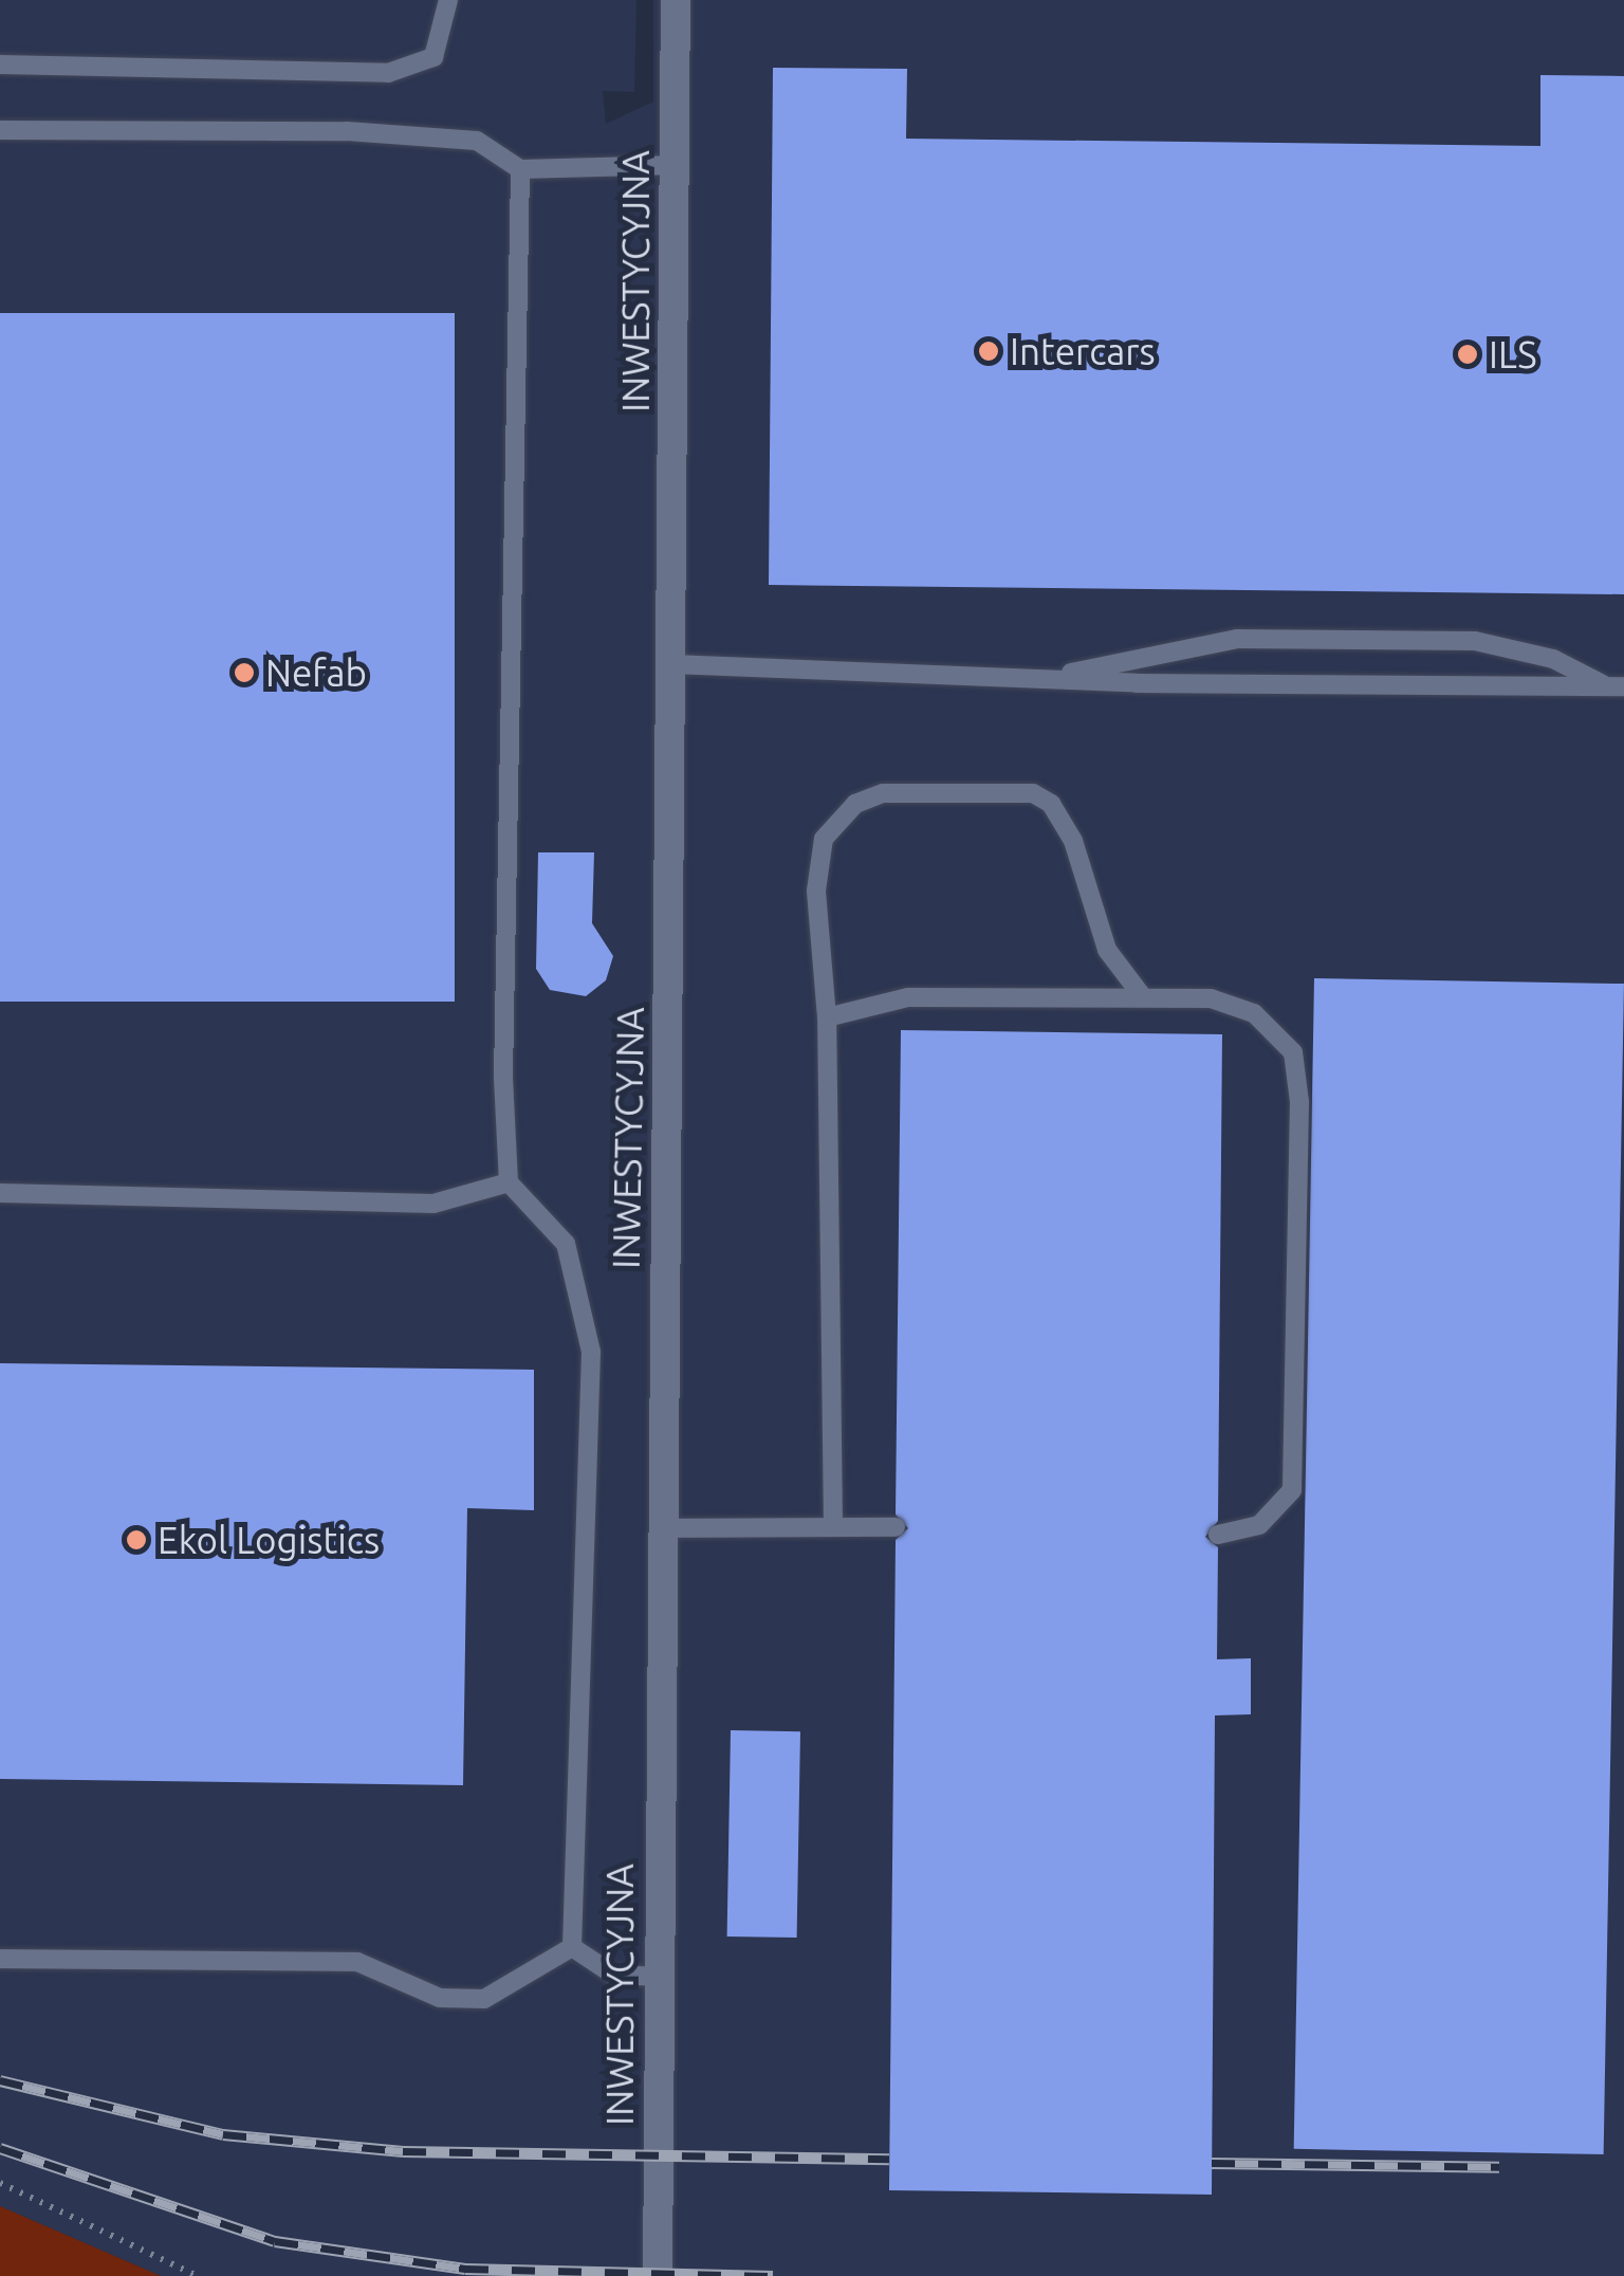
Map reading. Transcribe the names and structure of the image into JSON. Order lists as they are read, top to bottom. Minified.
{"streets":{"street":["INWESTYCYJNA"]},"places":["Intercars","ILS","Nefab","Ekol Logistics"]}
